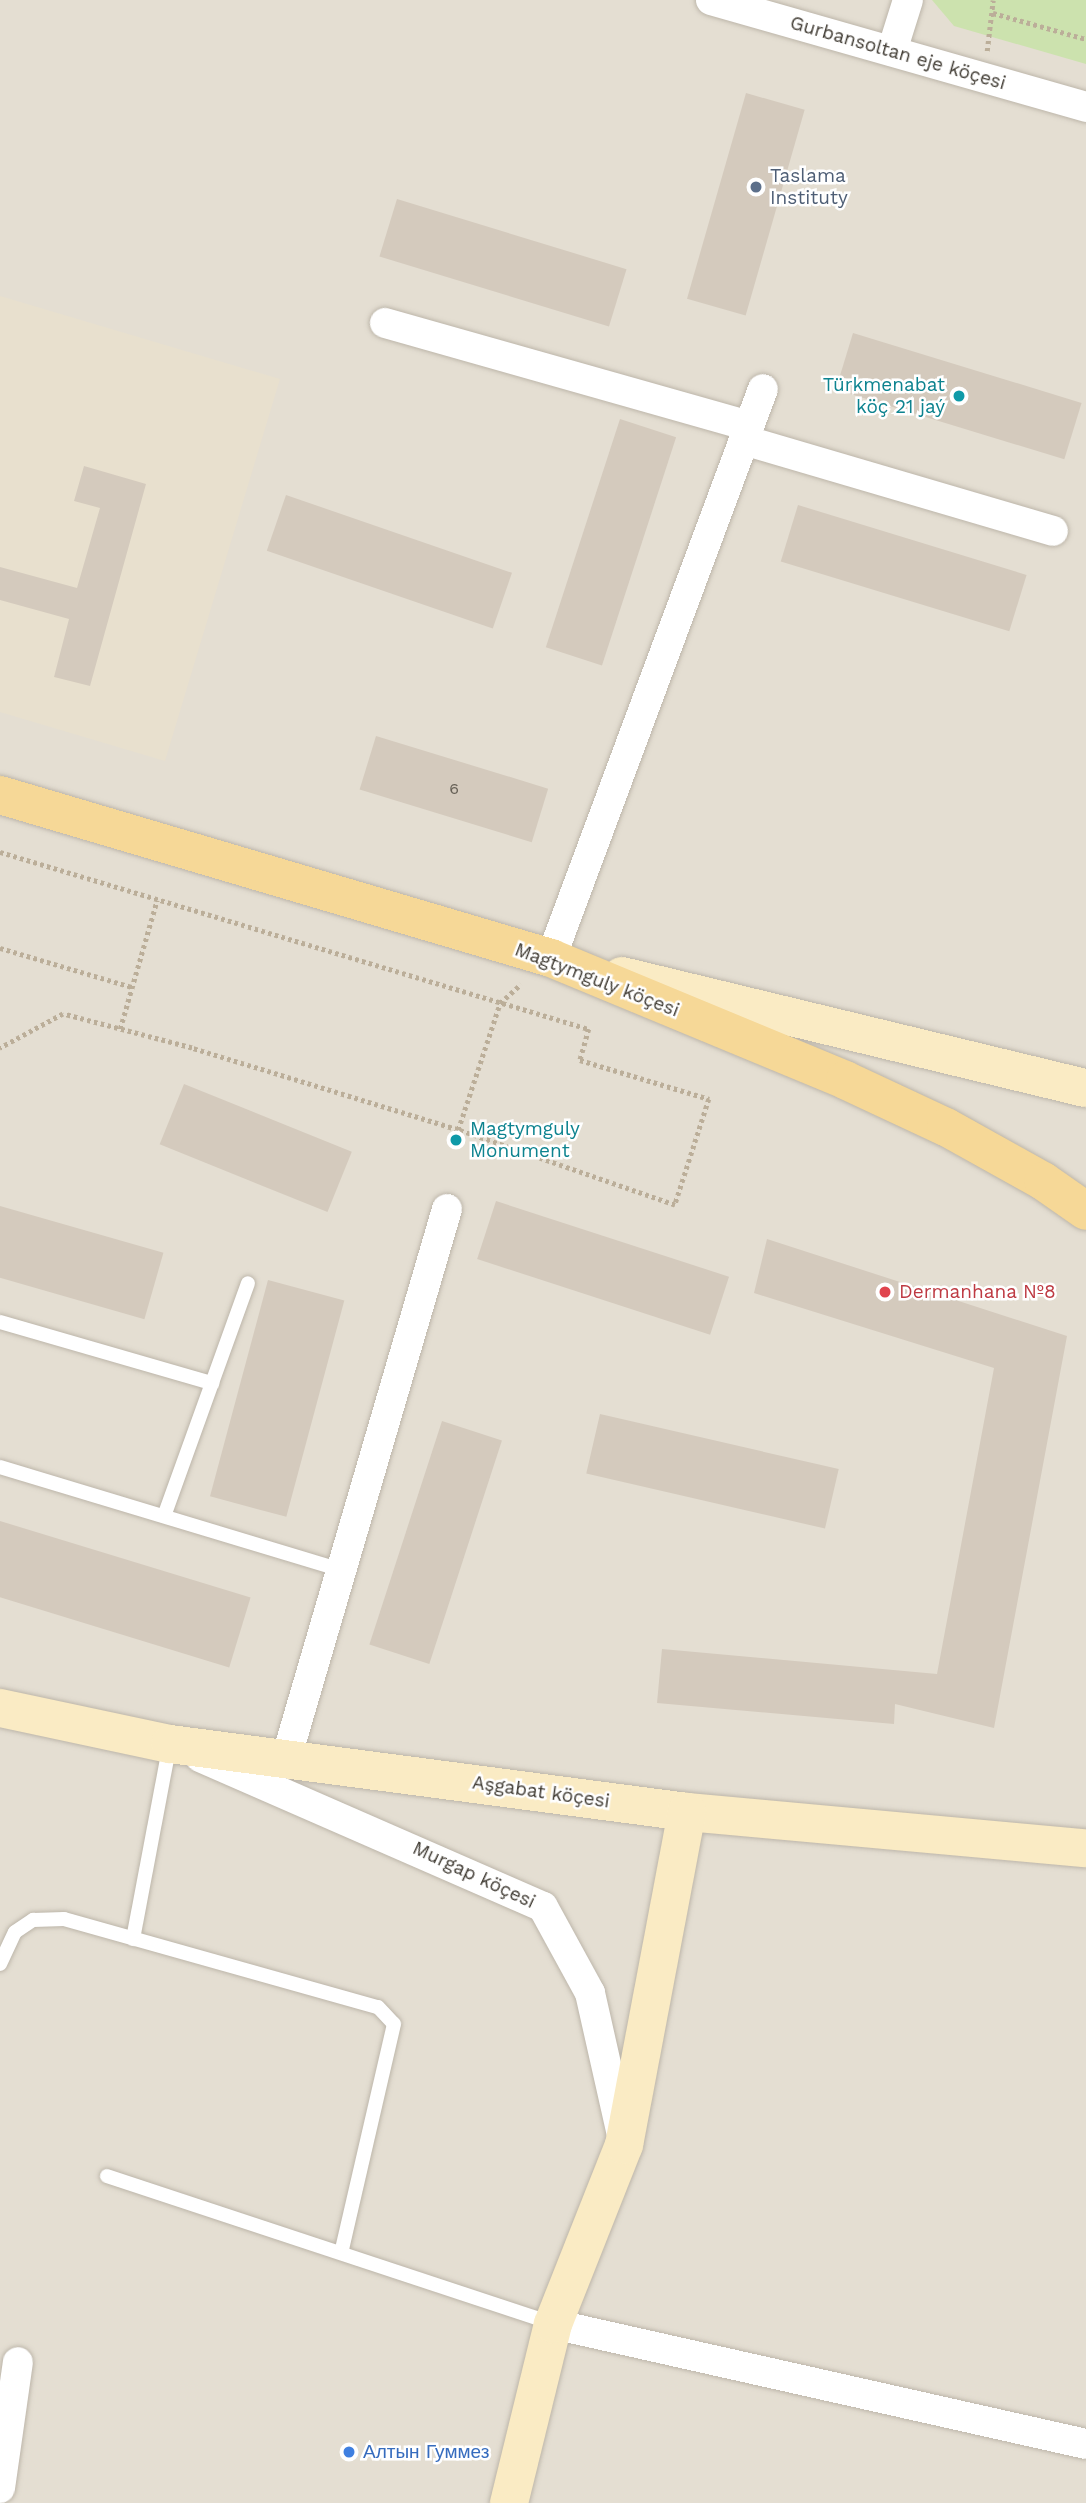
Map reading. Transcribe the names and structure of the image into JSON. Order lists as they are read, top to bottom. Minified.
{"streets":{"main road":["Magtymguly köçesi"],"street":["Gurbansoltan eje köçesi","Aşgabat köçesi","Murgap köçesi"]},"crossings":[["Aşgabat köçesi","Murgap köçesi"]],"places":["Taslama Instituty","Türkmenabat köç 21 jaý","Magtymguly Monument","Dermanhana №8","Алтын Гуммез"],"house_numbers":["6"]}
